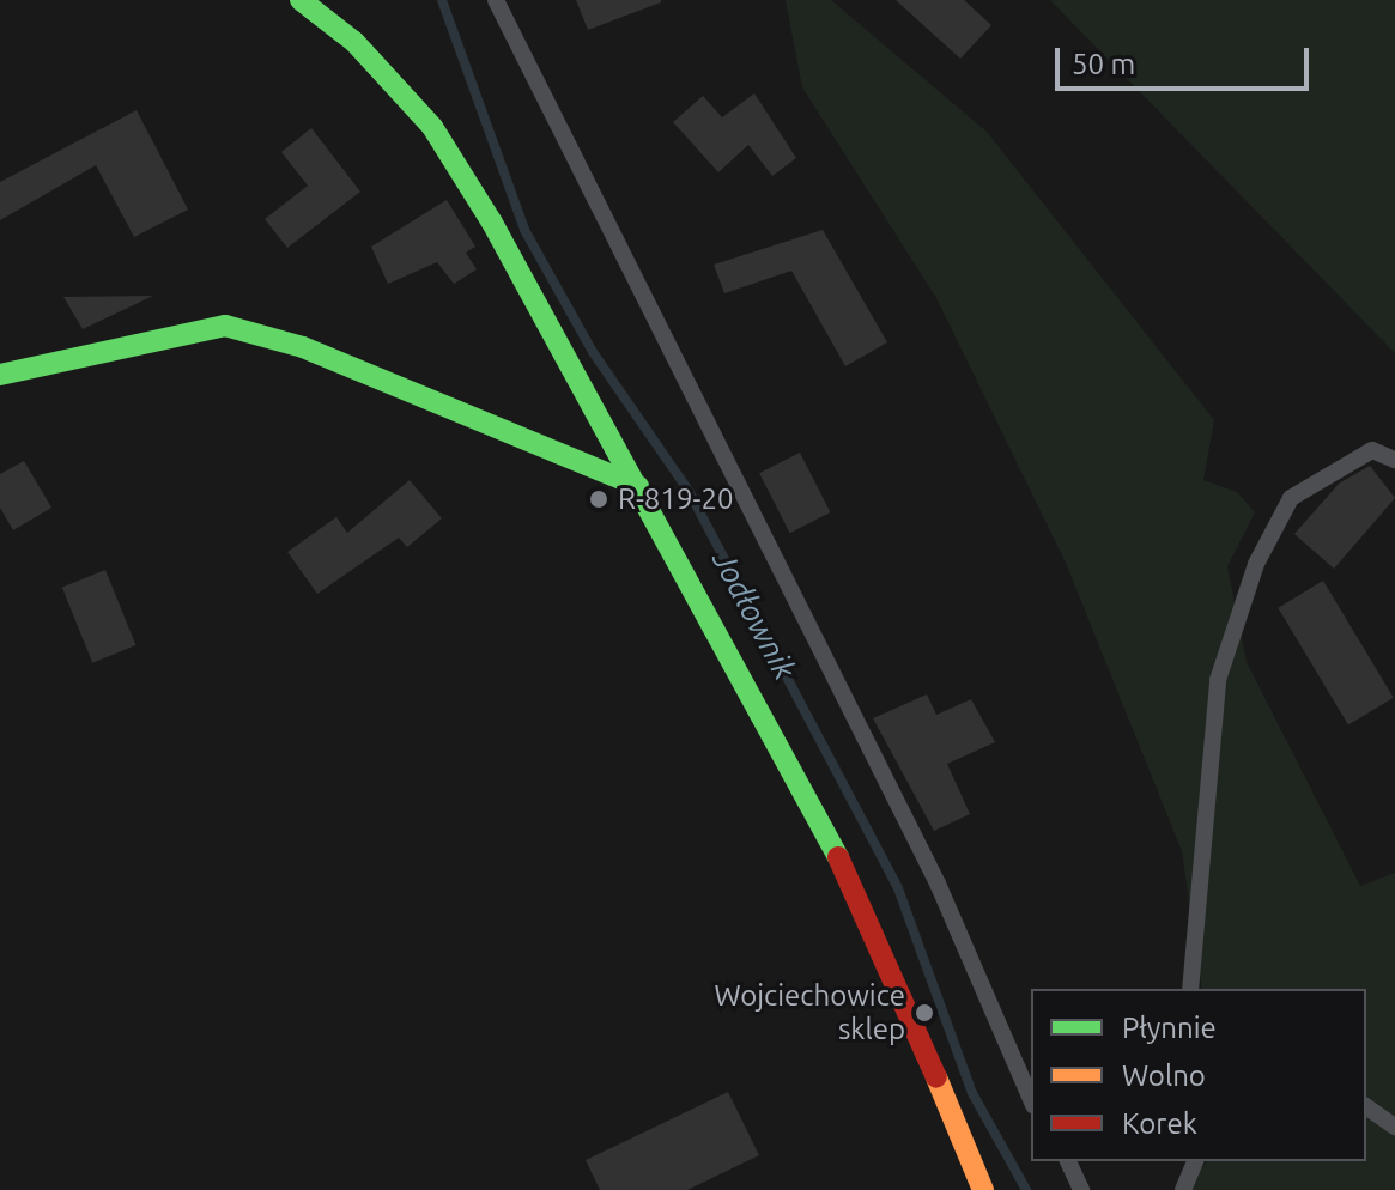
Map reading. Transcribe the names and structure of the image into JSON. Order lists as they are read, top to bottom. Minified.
{"water":["Jodłownik"],"places":["R-819-20","Wojciechowice sklep"],"legend":["Płynnie","Wolno","Korek"],"scale_bar":"50 m"}
